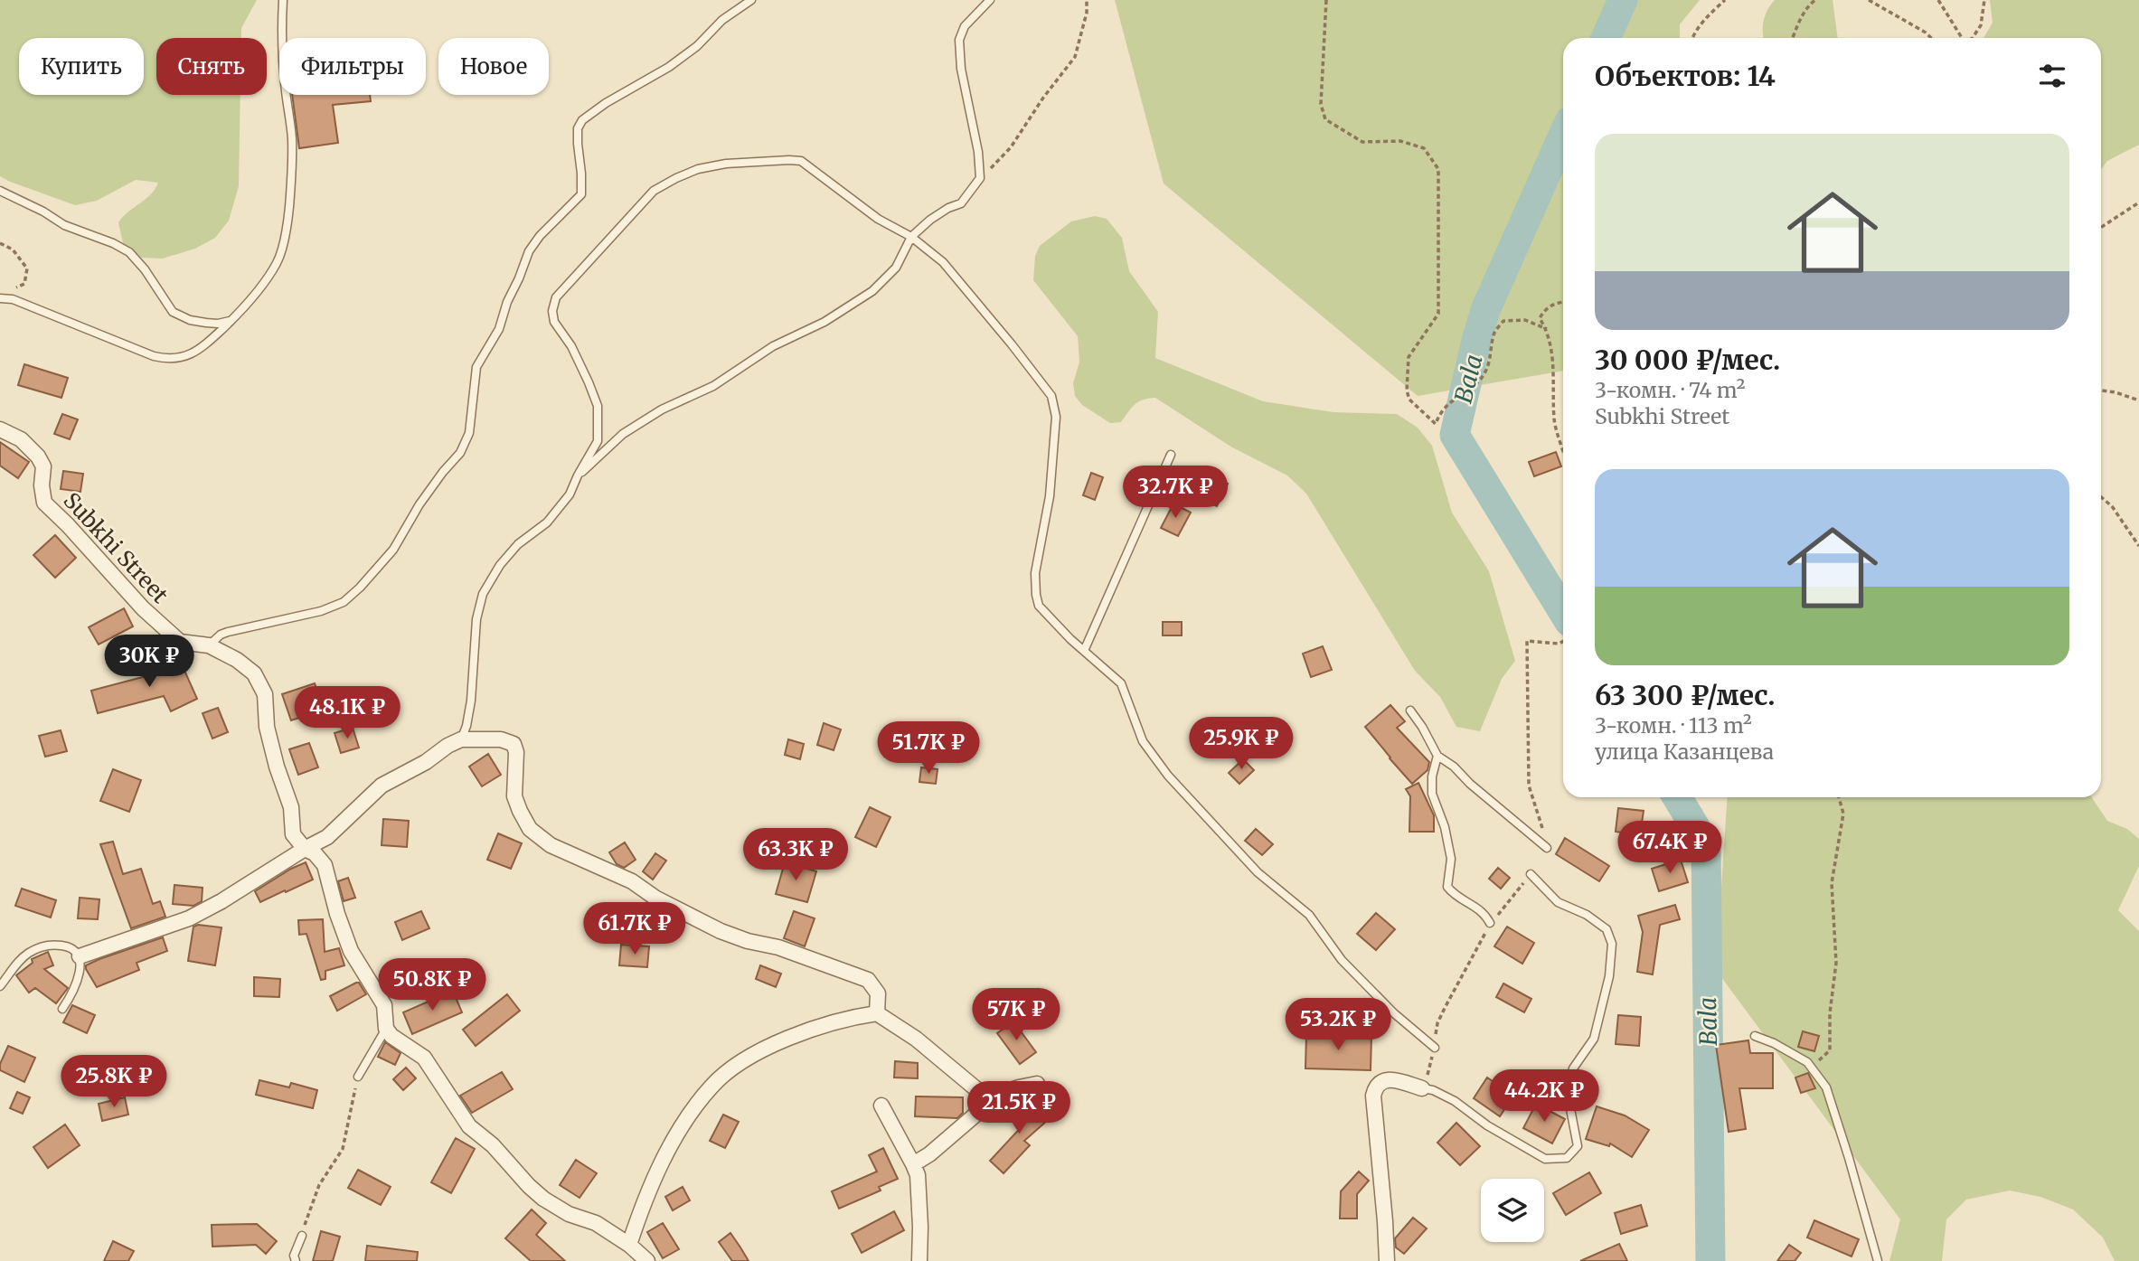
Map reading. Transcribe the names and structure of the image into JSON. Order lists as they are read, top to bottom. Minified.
{"streets":{"street":["Subkhi Street"]},"water":["Bala"],"page":{"chip":["Купить","Снять","Фильтры","Новое"],"heading":"Объектов: 14","list":[{"name":"30 000 ₽/мес.","note":"3-комн. · 74 m² · Subkhi Street"},{"name":"63 300 ₽/мес.","note":"3-комн. · 113 m² · улица Казанцева"}],"price":["32.7K ₽","30K ₽","48.1K ₽","25.9K ₽","51.7K ₽","67.4K ₽","63.3K ₽","61.7K ₽","50.8K ₽","57K ₽","53.2K ₽","25.8K ₽","44.2K ₽","21.5K ₽"]}}
